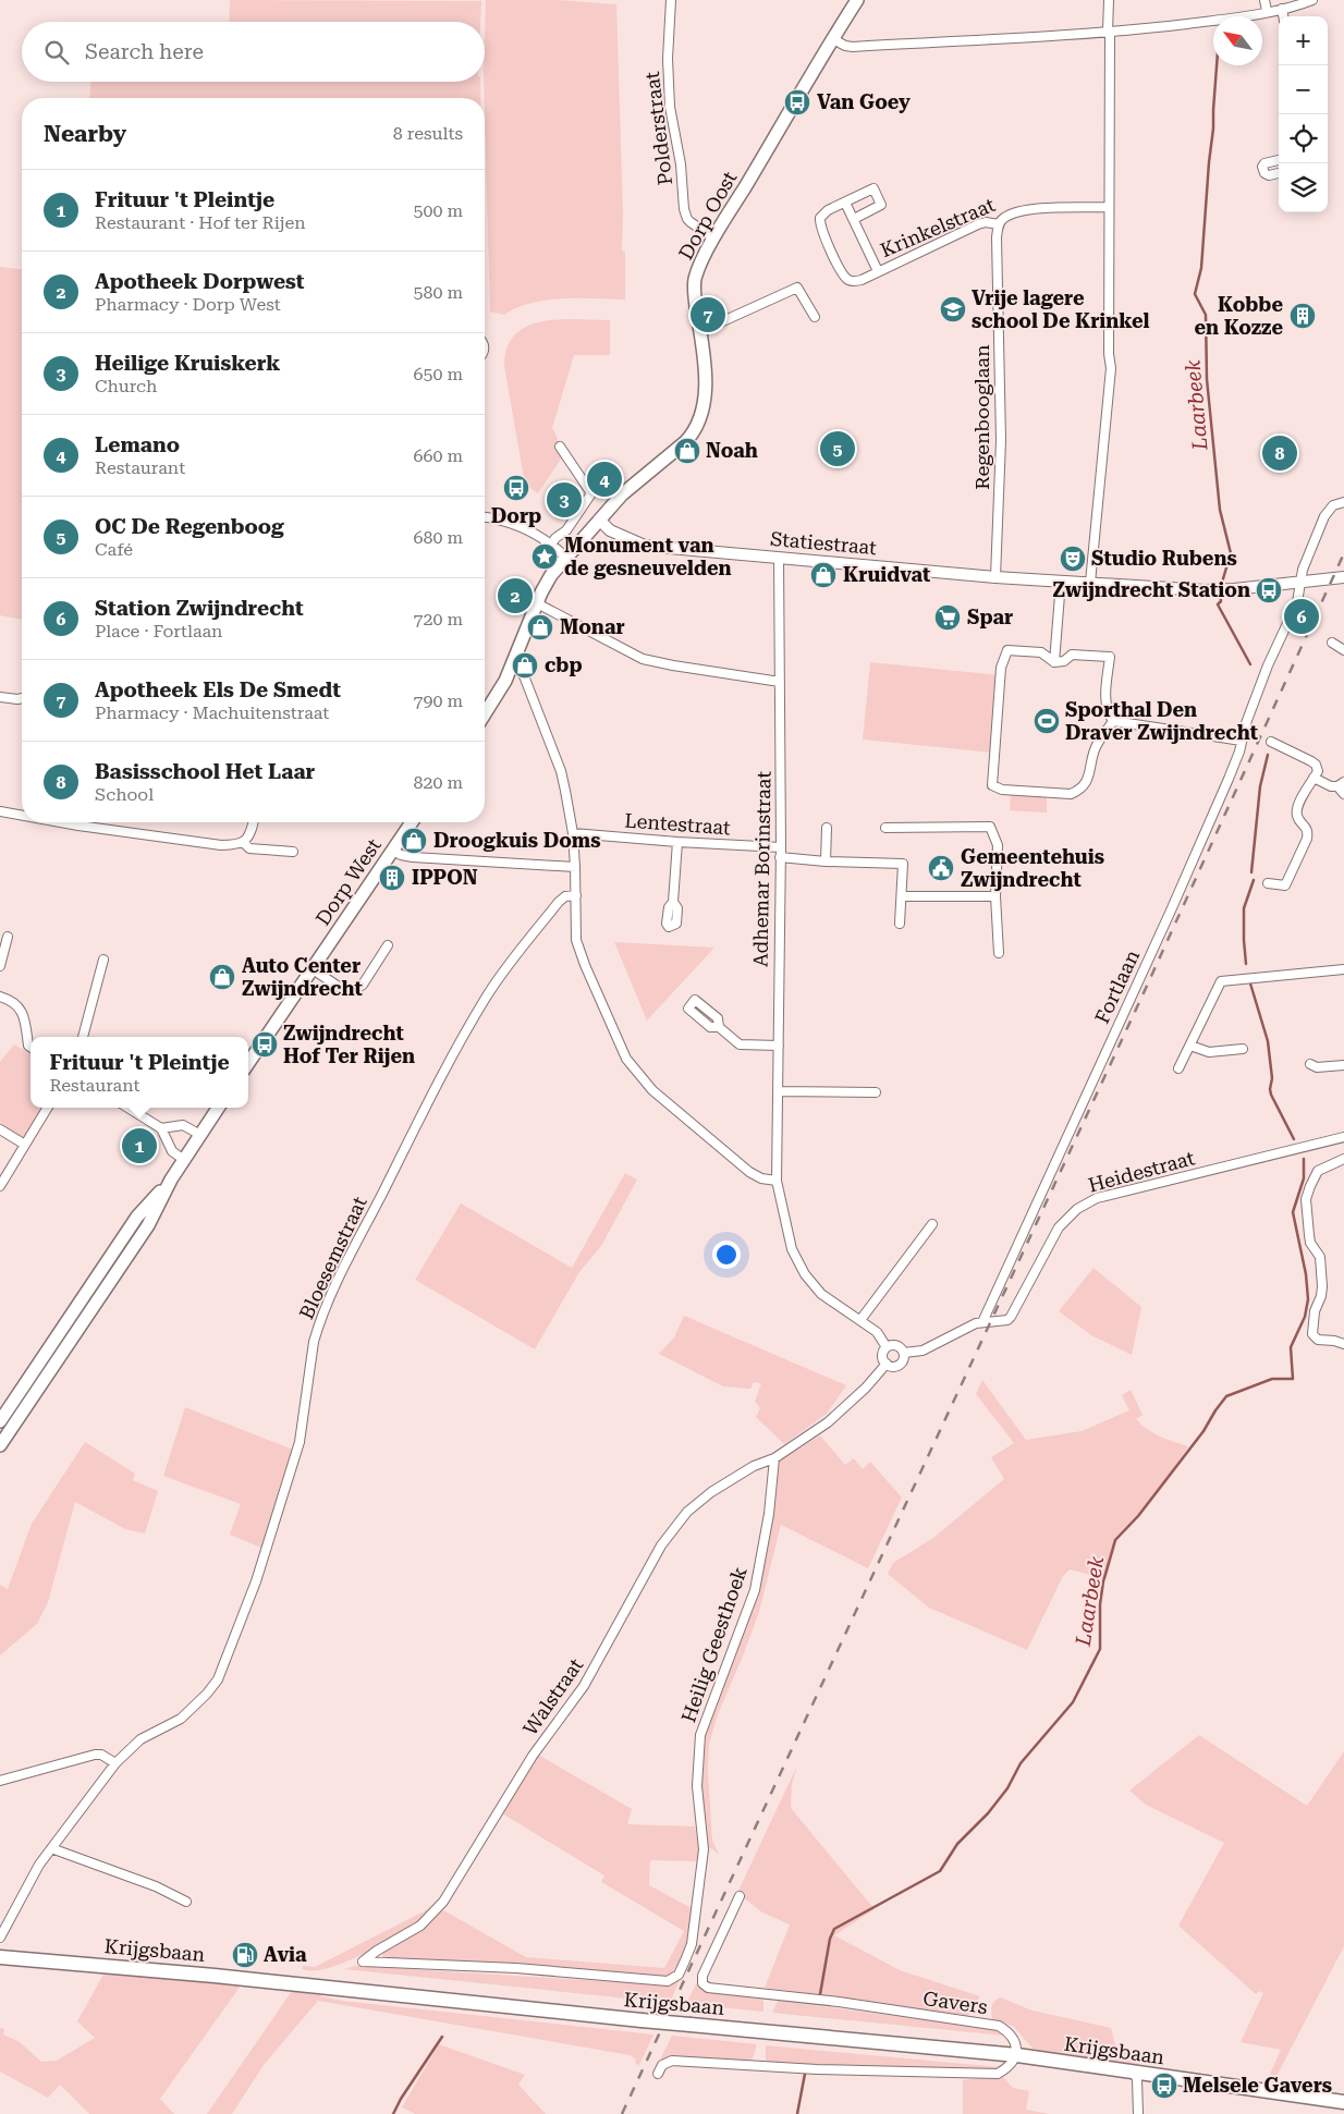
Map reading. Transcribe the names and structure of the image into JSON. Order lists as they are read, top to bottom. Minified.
{"streets":{"main road":["Dorp Oost","Dorp West","Krijgsbaan"],"street":["Polderstraat","Krinkelstraat","Regenbooglaan","Statiestraat","Lentestraat","Adhemar Borinstraat","Fortlaan","Heidestraat","Bloesemstraat","Heilig Geesthoek","Walstraat","Gavers"]},"crossings":[["Polderstraat","Dorp Oost"],["Dorp Oost","Statiestraat"],["Krinkelstraat","Regenbooglaan"],["Regenbooglaan","Statiestraat"],["Statiestraat","Adhemar Borinstraat"],["Statiestraat","Fortlaan"],["Lentestraat","Adhemar Borinstraat"],["Fortlaan","Heidestraat"],["Heilig Geesthoek","Walstraat"],["Krijgsbaan","Gavers"]],"water":["Laarbeek"],"places":{"bus stop":["Van Goey","Dorp","Zwijndrecht Station","Zwijndrecht Hof Ter Rijen","Melsele Gavers"],"school or university":["Vrije lagere school De Krinkel"],"building":["Kobbe en Kozze","IPPON"],"shop":["Noah","Kruidvat","Monar","cbp","Droogkuis Doms","Auto Center Zwijndrecht"],"place":["Monument van de gesneuvelden"],"theatre":["Studio Rubens"],"supermarket":["Spar"],"sports":["Sporthal Den Draver Zwijndrecht"],"public building":["Gemeentehuis Zwijndrecht"],"fuel station":["Avia"]},"north":"top left","page":{"map_buttons":["+","−"],"search":"Search here","heading":["Nearby","8 results"],"list":[{"mark":"1","name":"Frituur 't Pleintje","note":"Restaurant · Hof ter Rijen","value":"500 m"},{"mark":"2","name":"Apotheek Dorpwest","note":"Pharmacy · Dorp West","value":"580 m"},{"mark":"3","name":"Heilige Kruiskerk","note":"Church","value":"650 m"},{"mark":"4","name":"Lemano","note":"Restaurant","value":"660 m"},{"mark":"5","name":"OC De Regenboog","note":"Café","value":"680 m"},{"mark":"6","name":"Station Zwijndrecht","note":"Place · Fortlaan","value":"720 m"},{"mark":"7","name":"Apotheek Els De Smedt","note":"Pharmacy · Machuitenstraat","value":"790 m"},{"mark":"8","name":"Basisschool Het Laar","note":"School","value":"820 m"}],"pins":["7","5","8","4","3","2","6","1"],"popup":["Frituur 't Pleintje","Restaurant"]}}
